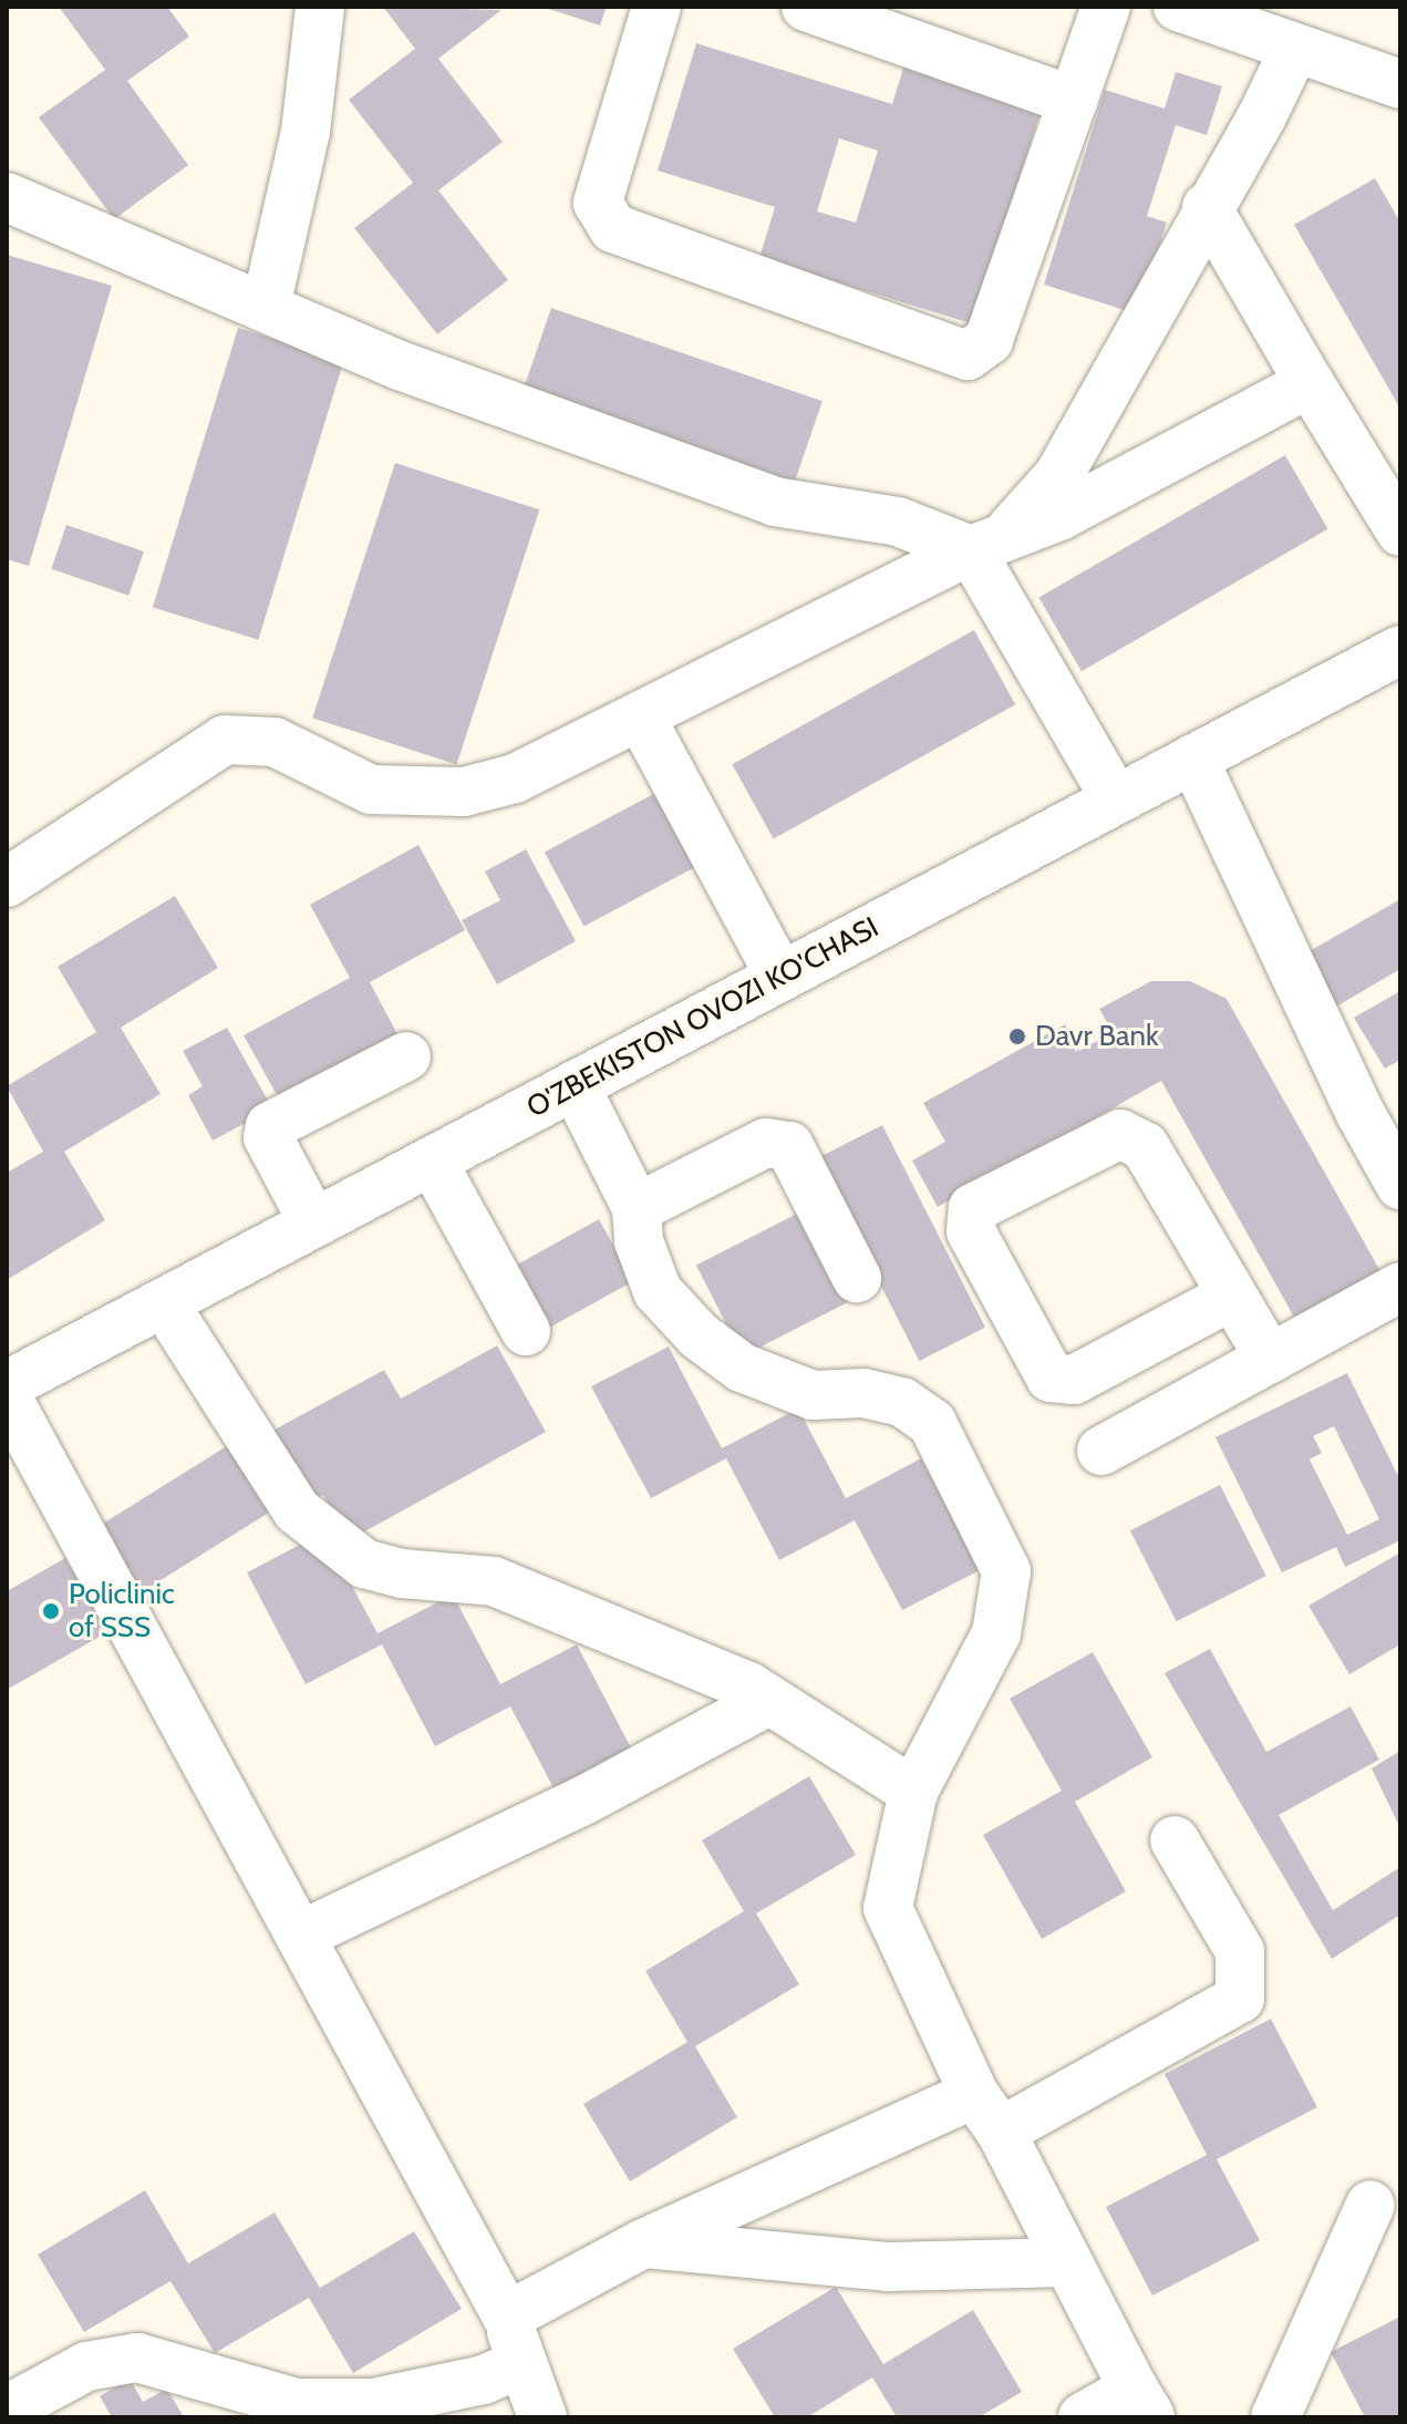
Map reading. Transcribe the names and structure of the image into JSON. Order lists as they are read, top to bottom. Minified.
{"streets":{"main road":["O'ZBEKISTON OVOZI KO'CHASI"]},"places":["Davr Bank","Policlinic of SSS"]}
